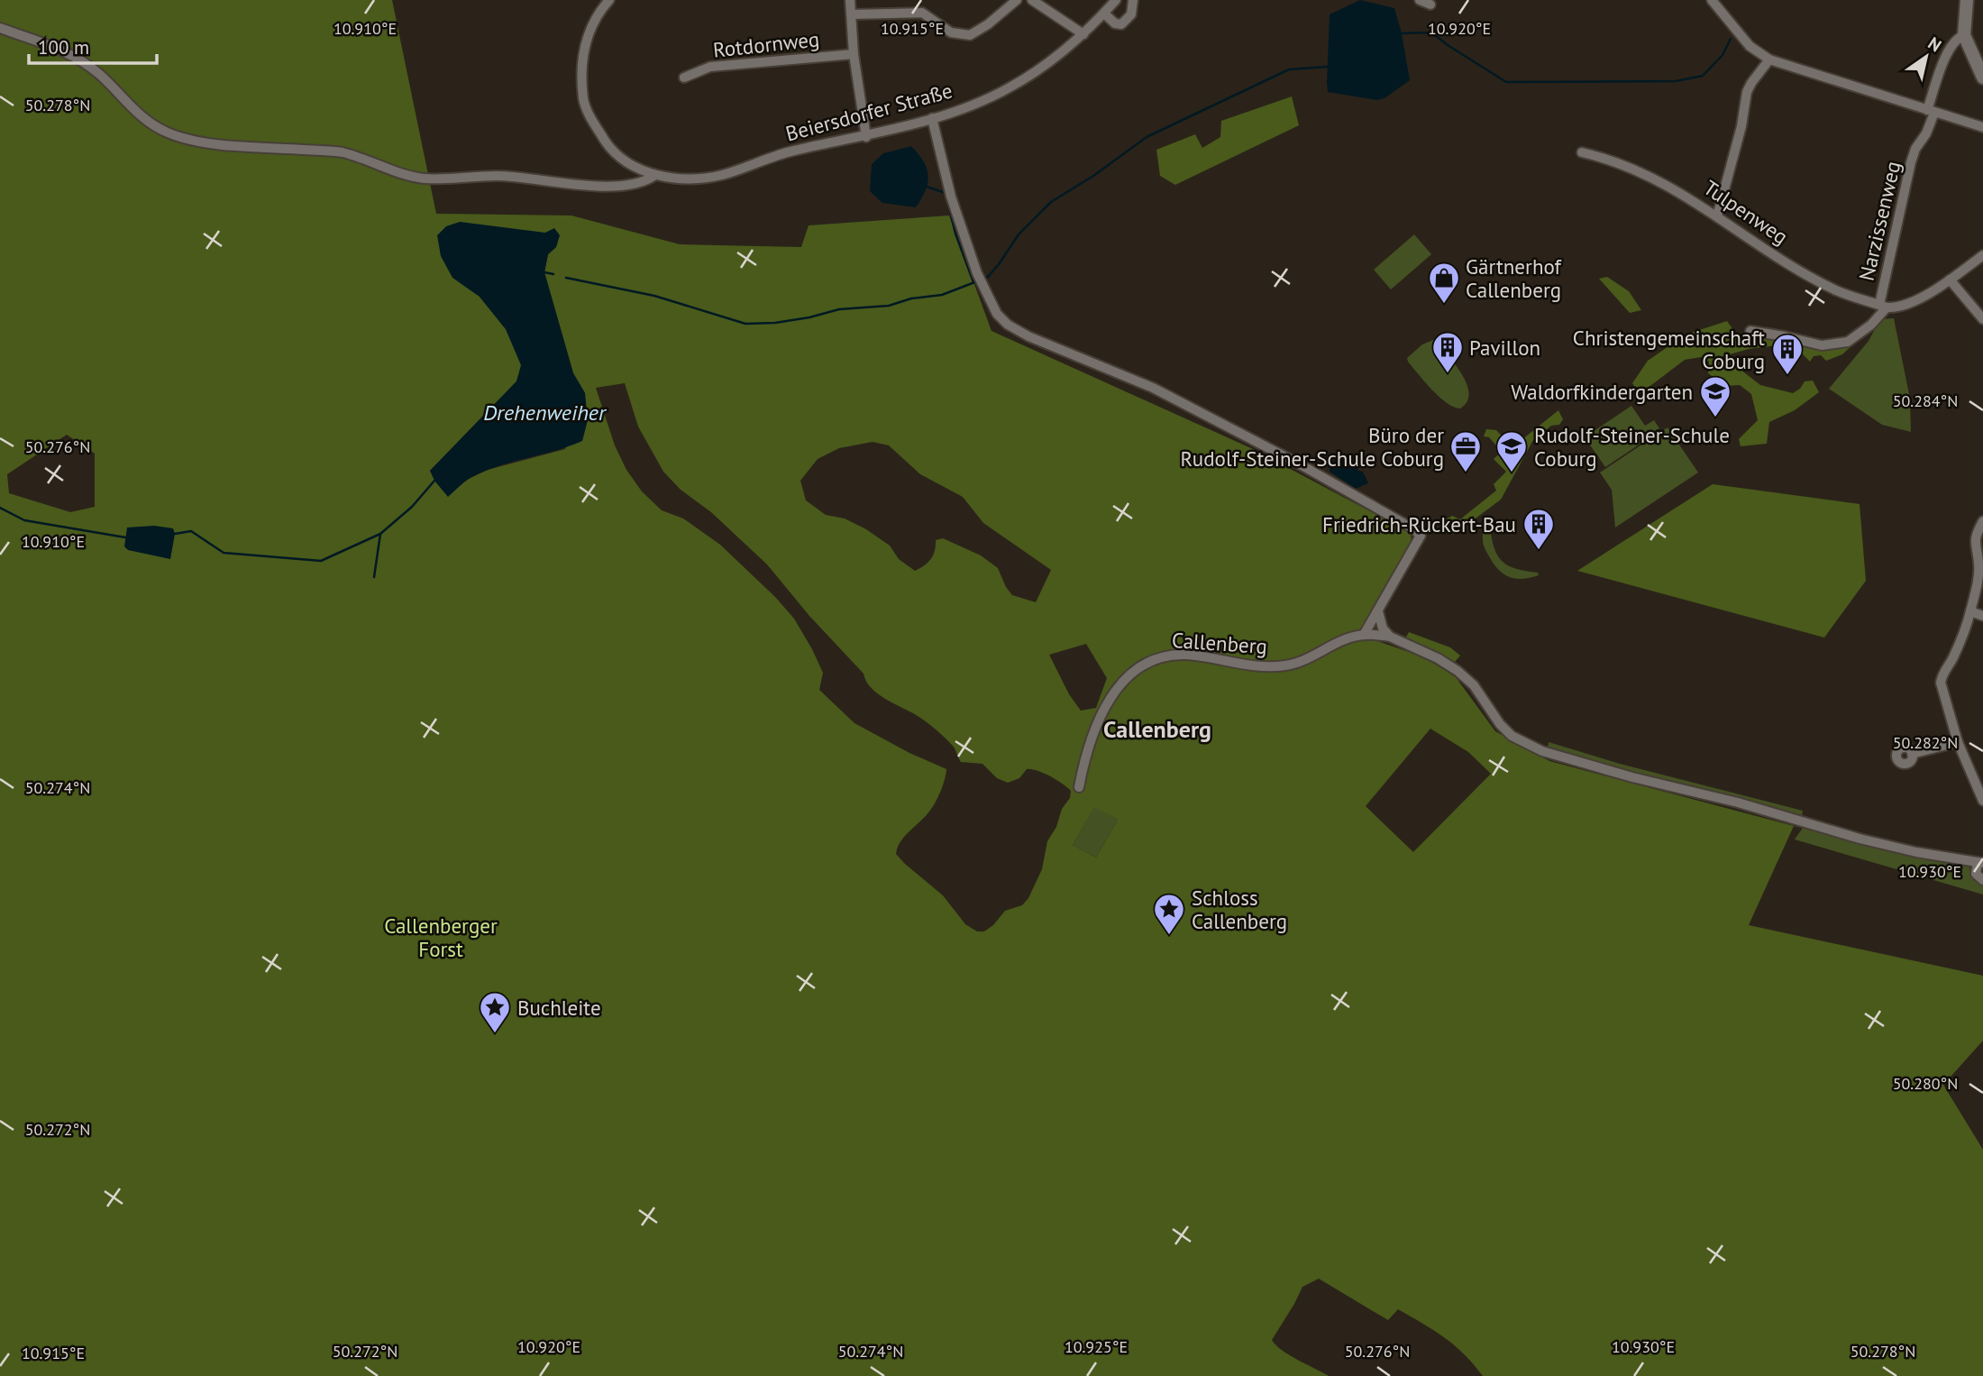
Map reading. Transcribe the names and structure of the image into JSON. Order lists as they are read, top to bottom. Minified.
{"streets":{"street":["Rotdornweg","Beiersdorfer Straße","Tulpenweg","Narzissenweg","Callenberg"]},"crossings":[["Tulpenweg","Narzissenweg"]],"districts":["Callenberg"],"water":["Drehenweiher"],"parks":["Callenberger Forst"],"places":{"shop":["Gärtnerhof Callenberg"],"building":["Pavillon","Christengemeinschaft Coburg","Friedrich-Rückert-Bau"],"school or university":["Waldorfkindergarten","Rudolf-Steiner-Schule Coburg"],"office":["Büro der Rudolf-Steiner-Schule Coburg"],"place":["Schloss Callenberg","Buchleite"]},"scale_bar":"100 m","north":"top right","coordinates":["10.910°E","10.915°E","10.920°E","50.278°N","50.284°N","50.276°N","50.282°N","50.274°N","10.930°E","50.280°N","50.272°N","10.925°E"]}
